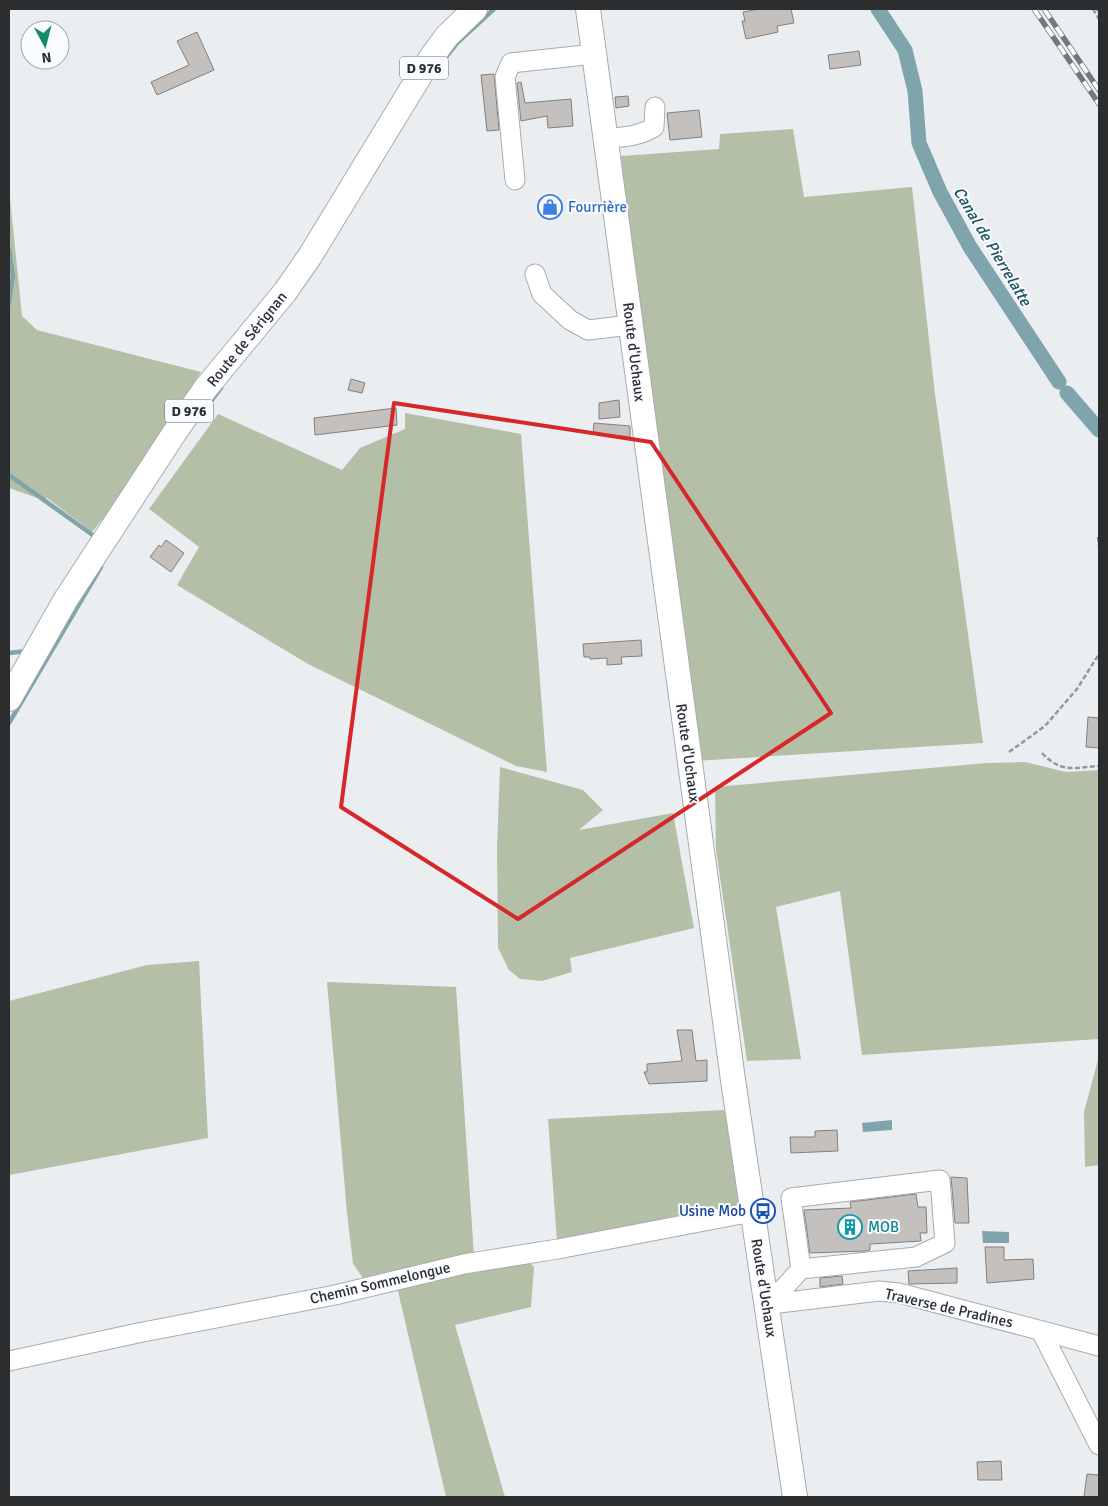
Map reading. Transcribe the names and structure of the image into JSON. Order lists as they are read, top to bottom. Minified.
{"streets":{"main road":["D 976","Route de Sérignan","Route d'Uchaux"],"street":["Chemin Sommelongue","Traverse de Pradines"]},"crossings":[["Route d'Uchaux","Chemin Sommelongue"],["Route d'Uchaux","Traverse de Pradines"]],"water":["Canal de Pierrelatte"],"places":{"shop":["Fourrière"],"bus stop":["Usine Mob"],"building":["MOB"]},"north":"bottom"}
